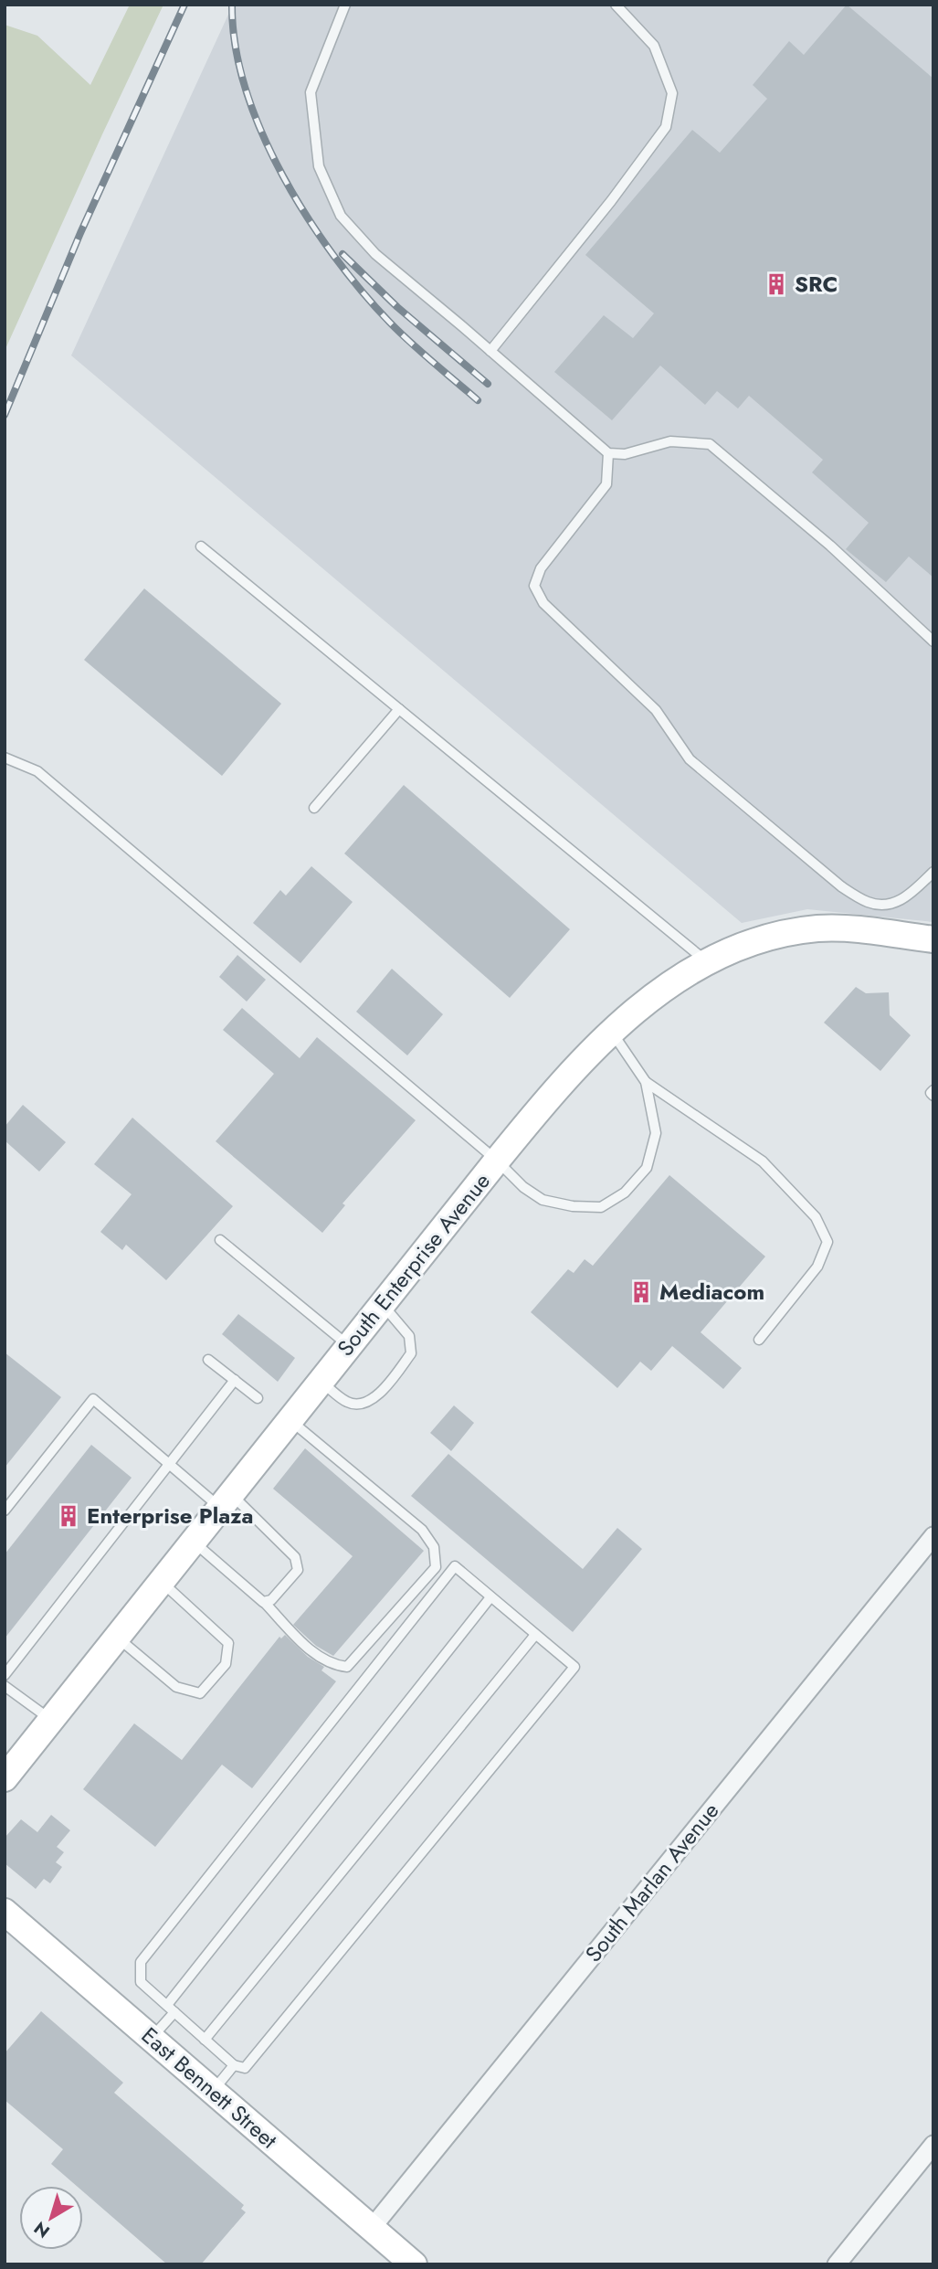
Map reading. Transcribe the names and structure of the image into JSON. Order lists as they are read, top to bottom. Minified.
{"streets":{"street":["South Enterprise Avenue","South Marlan Avenue","East Bennett Street"]},"crossings":[["South Marlan Avenue","East Bennett Street"]],"places":{"building":["SRC","Mediacom","Enterprise Plaza"]},"north":"bottom left"}
